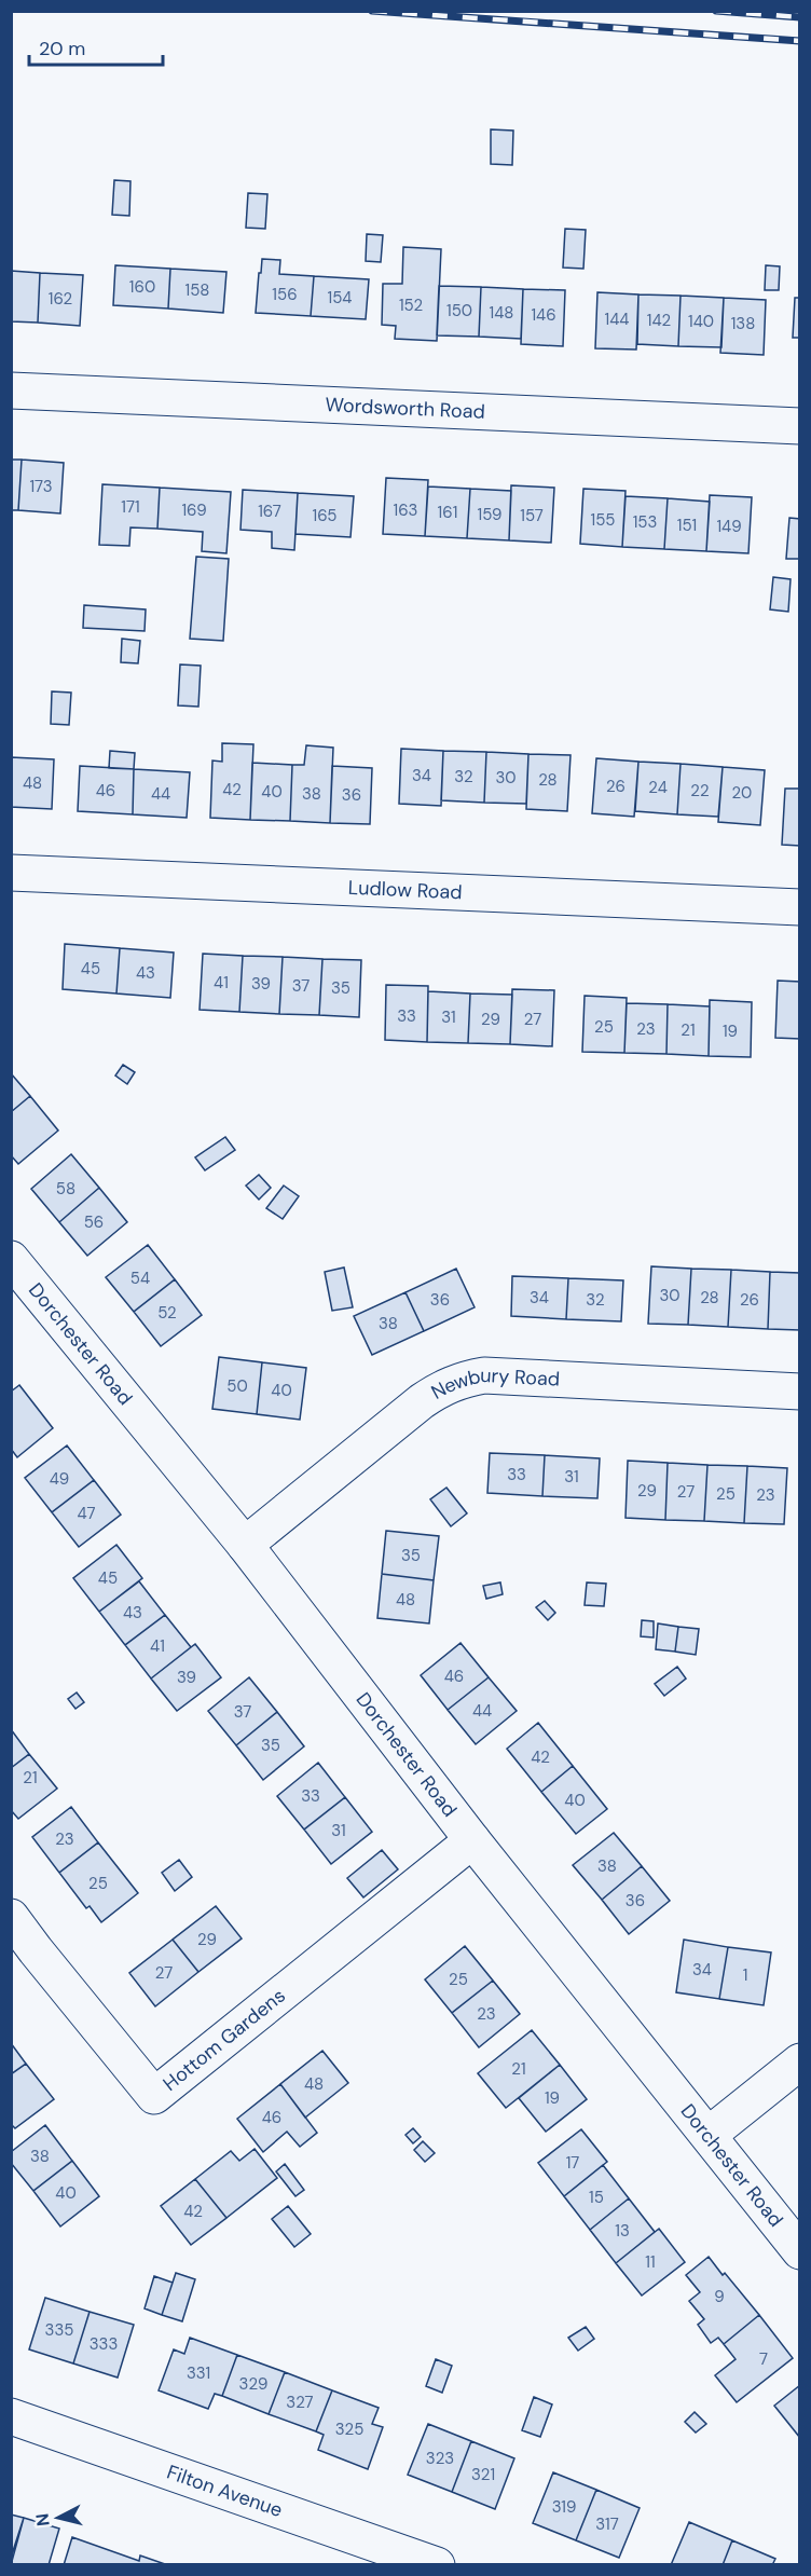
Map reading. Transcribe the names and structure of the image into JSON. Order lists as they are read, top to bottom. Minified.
{"streets":{"street":["Wordsworth Road","Ludlow Road","Dorchester Road","Newbury Road","Hottom Gardens","Filton Avenue"]},"crossings":[["Dorchester Road","Newbury Road"],["Dorchester Road","Hottom Gardens"]],"house_numbers":["160","158","156","154","162","152","150","148","146","144","142","140","138","173","171","169","163","167","161","159","165","157","155","153","151","149","34","32","30","28","48","26","24","42","46","22","40","20","44","38","36","45","43","41","39","37","35","33","31","29","27","25","23","21","19","58","56","54","30","34","28","36","32","26","52","38","50","40","33","31","49","29","27","25","23","47","35","45","48","43","41","46","39","44","37","35","42","21","33","40","31","23","38","25","36","29","34","27","1","25","23","21","48","19","46","38","17","40","15","42","13","11","9","335","333","7","331","329","327","325","323","321","319","317"],"scale_bar":"20 m","north":"left"}
